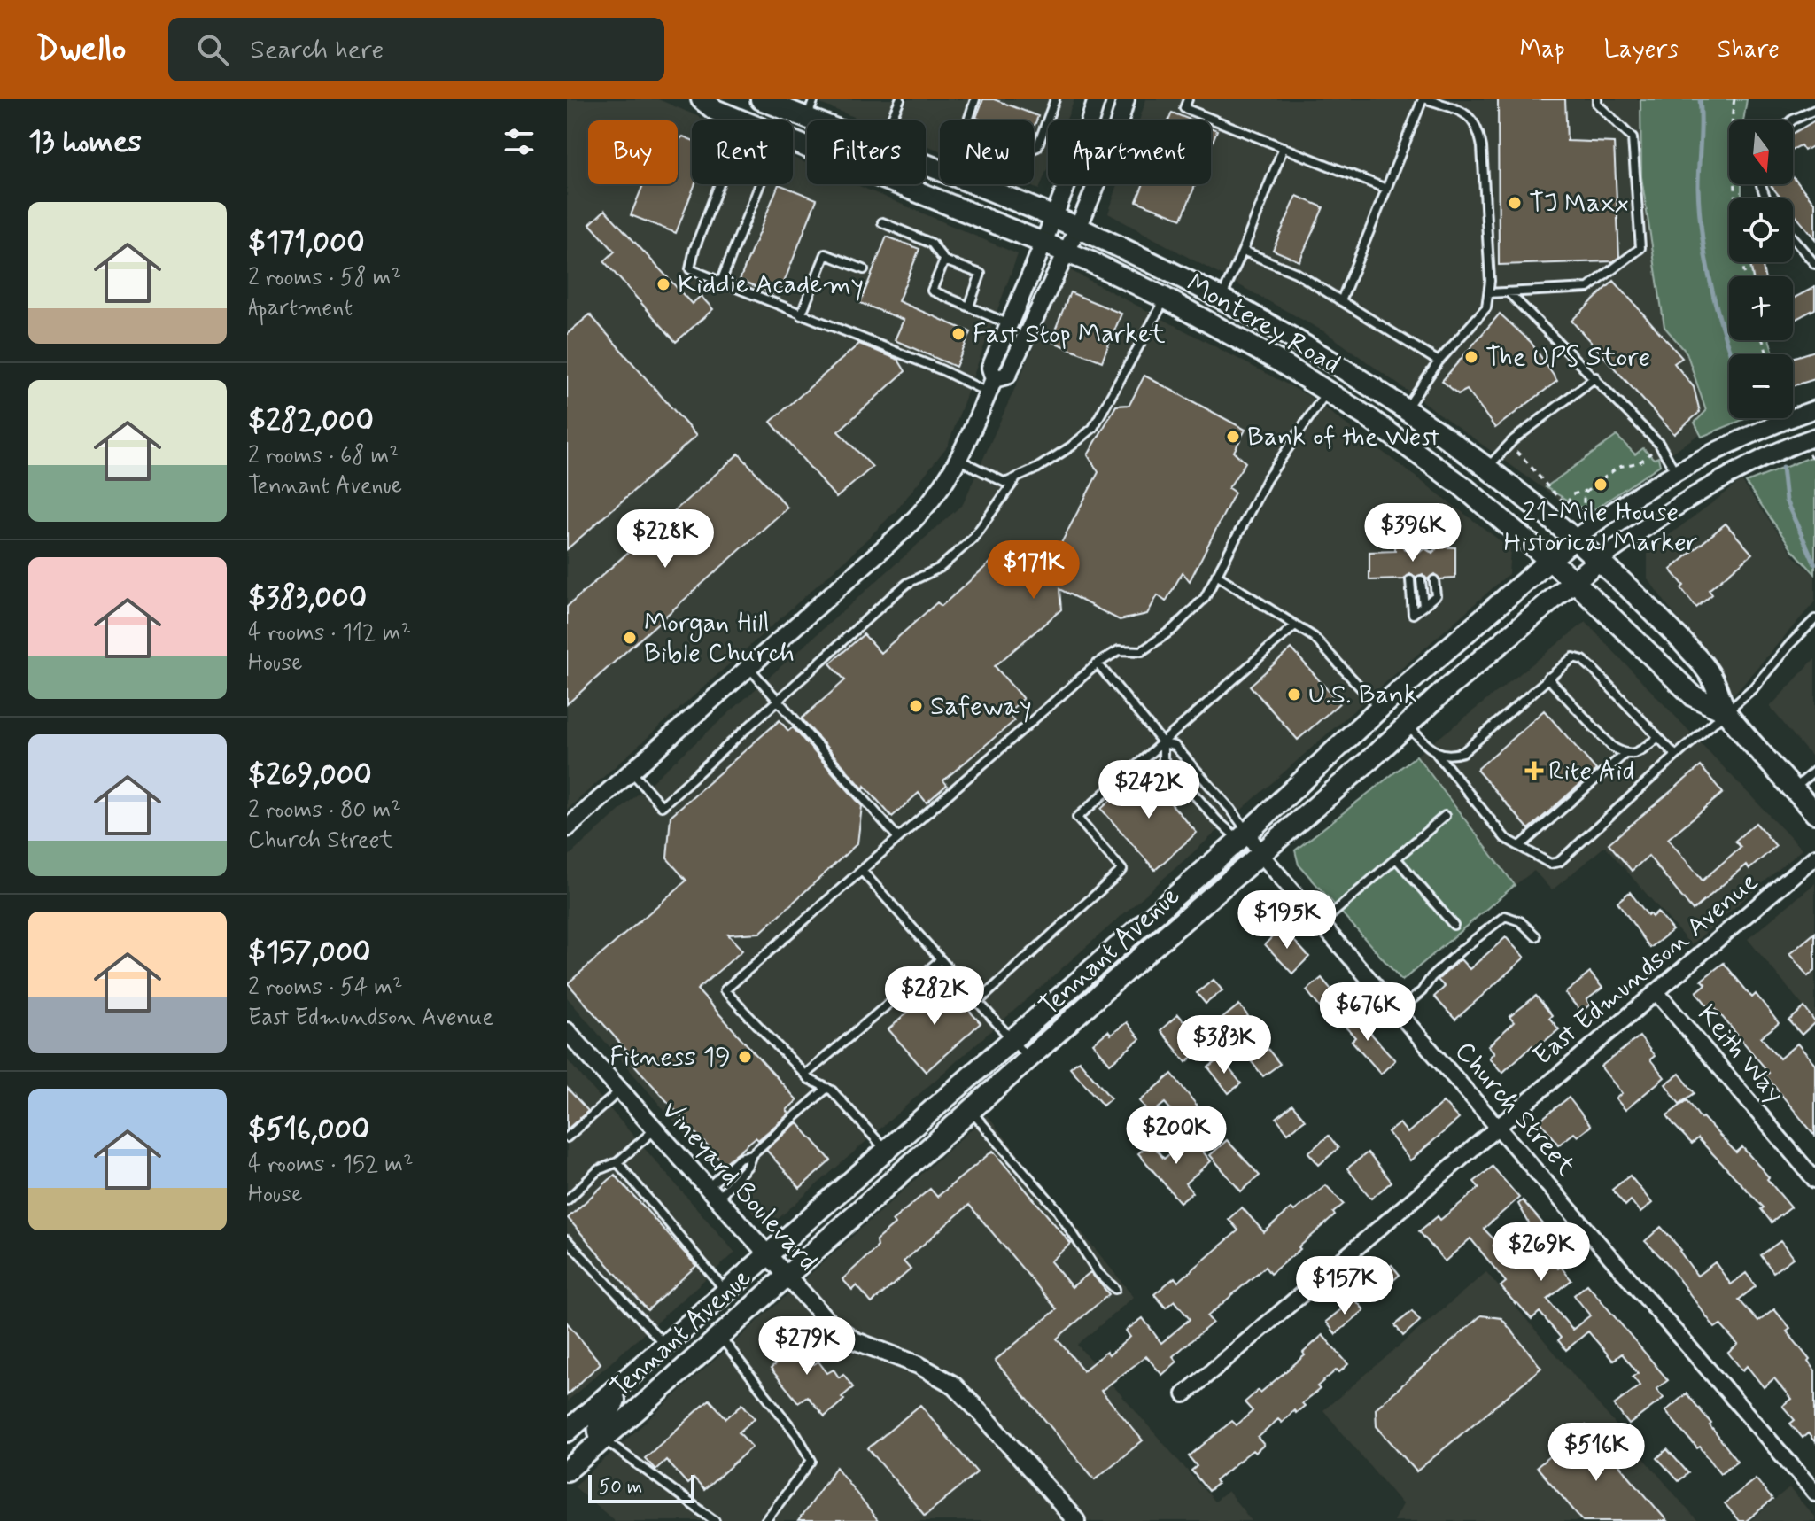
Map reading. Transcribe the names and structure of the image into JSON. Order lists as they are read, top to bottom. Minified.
{"streets":{"main road":["Monterey Road","Tennant Avenue"],"street":["East Edmundson Avenue","Keith Way","Church Street","Vineyard Boulevard"]},"crossings":[["Monterey Road","Tennant Avenue"],["Tennant Avenue","Church Street"],["Tennant Avenue","Vineyard Boulevard"],["East Edmundson Avenue","Keith Way"],["East Edmundson Avenue","Church Street"]],"places":{"other":["TJ Maxx","Kiddie Academy","Fast Stop Market","The UPS Store","Bank of the West","21-Mile House Historical Marker","Morgan Hill Bible Church","U.S. Bank","Safeway","Fitness 19"],"health":["Rite Aid"]},"scale_bar":"50 m","north":"bottom","page":{"header":"Dwello","search":"Search here","nav":["Map","Layers","Share"],"heading":"13 homes","map_buttons":["+","−"],"chip":["Buy","Rent","Filters","New","Apartment"],"list":[{"name":"$171,000","note":"2 rooms · 58 m² · Apartment"},{"name":"$282,000","note":"2 rooms · 68 m² · Tennant Avenue"},{"name":"$383,000","note":"4 rooms · 112 m² · House"},{"name":"$269,000","note":"2 rooms · 80 m² · Church Street"},{"name":"$157,000","note":"2 rooms · 54 m² · East Edmundson Avenue"},{"name":"$516,000","note":"4 rooms · 152 m² · House"}],"price":["$396K","$228K","$171K","$242K","$195K","$282K","$676K","$383K","$200K","$269K","$157K","$279K","$516K"],"scale":"50 m"}}
